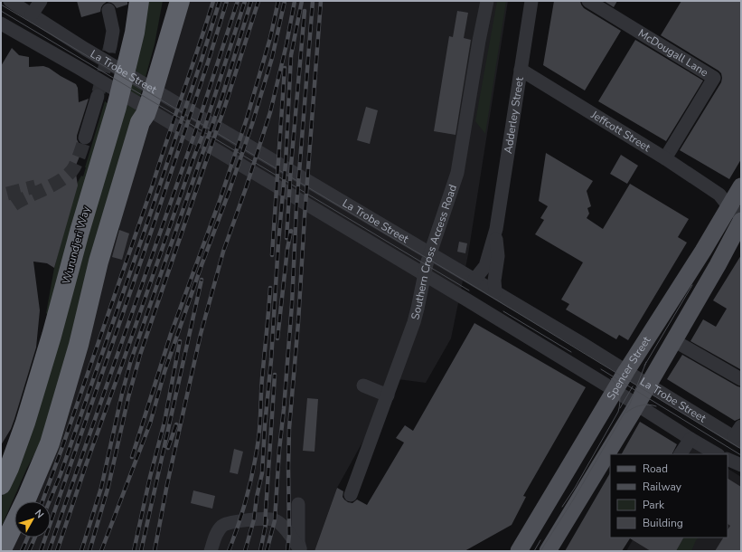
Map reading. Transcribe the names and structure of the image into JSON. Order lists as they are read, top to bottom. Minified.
{"streets":{"highway":["Wurundjeri Way"],"main road":["Spencer Street"],"street":["McDougall Lane","La Trobe Street","Adderley Street","Jeffcott Street","Southern Cross Access Road"]},"crossings":[["McDougall Lane","Jeffcott Street"],["La Trobe Street","Adderley Street"],["La Trobe Street","Spencer Street"],["Adderley Street","Jeffcott Street"],["Jeffcott Street","Spencer Street"]],"legend":["Road","Railway","Park","Building"],"north":"top right"}
